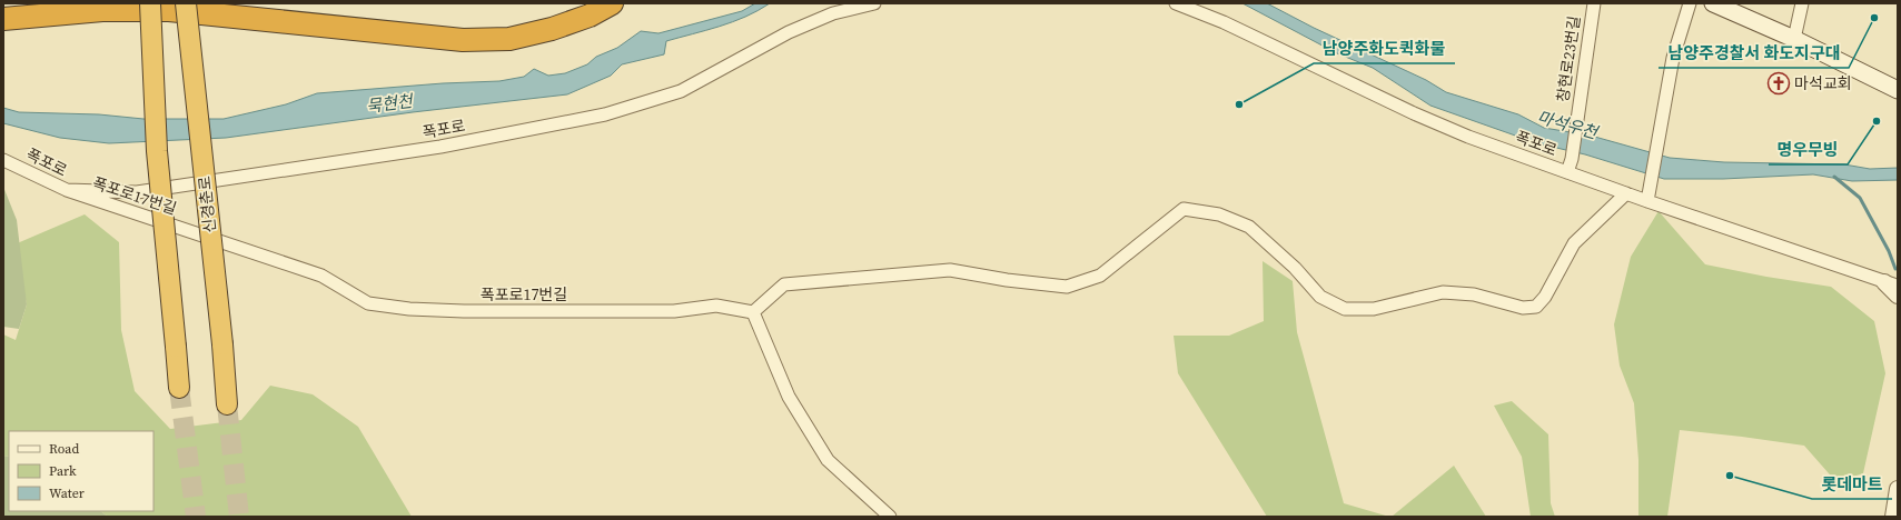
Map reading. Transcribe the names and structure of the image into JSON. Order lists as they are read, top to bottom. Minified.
{"streets":{"highway":["신경춘로"],"street":["창현로23번길","폭포로","폭포로17번길"]},"crossings":[["창현로23번길","폭포로"],["폭포로","폭포로17번길"]],"water":["묵현천","마석우천"],"places":{"other":["남양주경찰서 화도지구대","남양주화도퀵화물","명우무빙","롯데마트"],"church":["마석교회"]},"legend":["Road","Park","Water"]}
